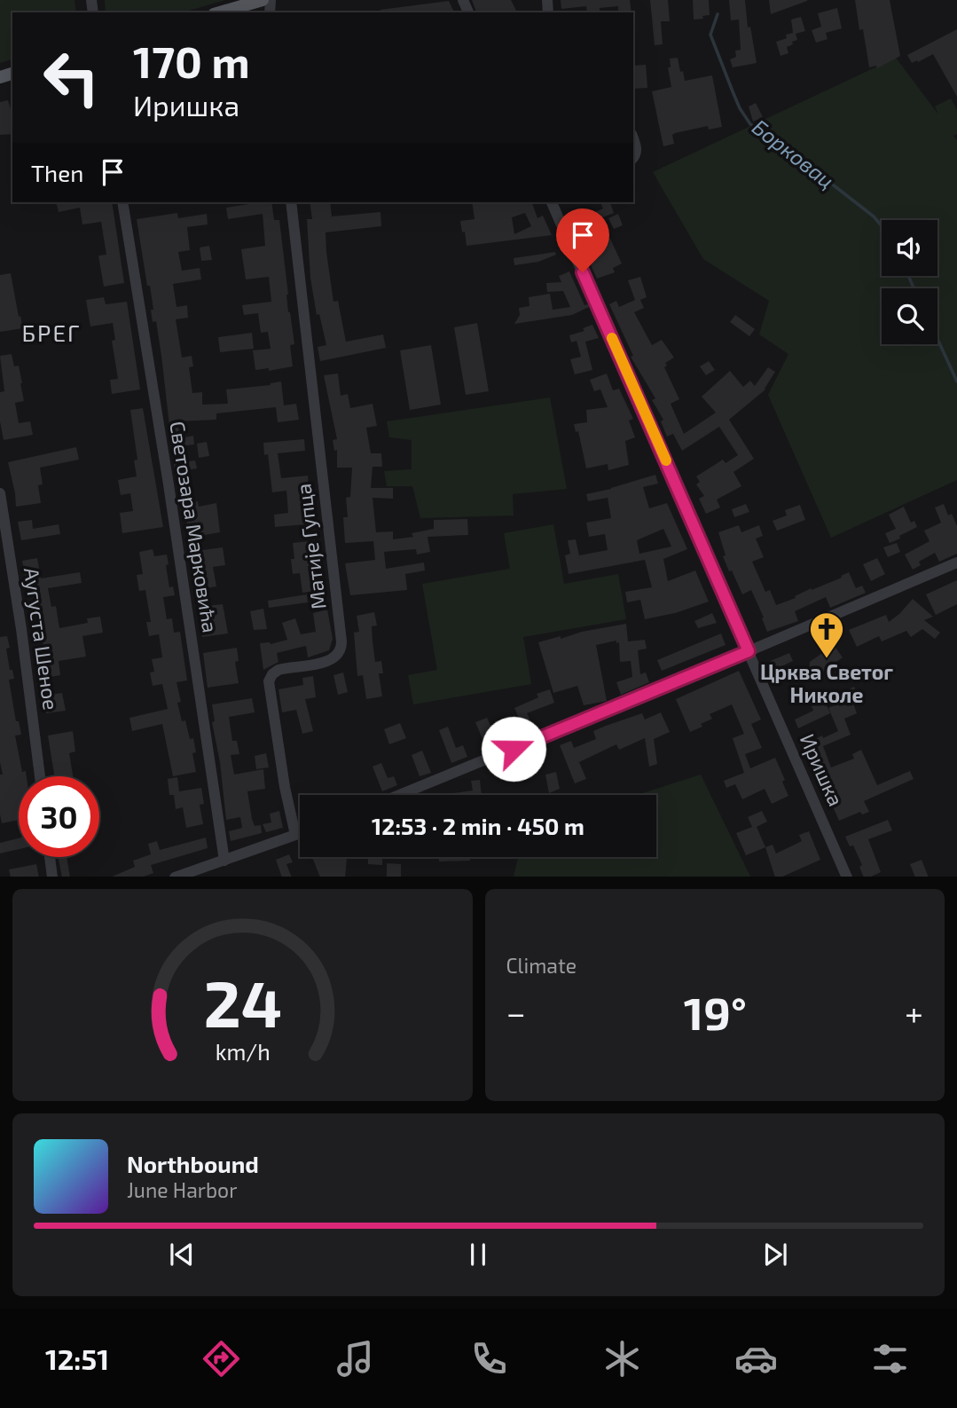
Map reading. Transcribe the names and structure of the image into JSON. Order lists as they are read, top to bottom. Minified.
{"streets":{"street":["Светозара Марковића","Матије Гупца","Аугуста Шеное","Иришка"]},"districts":["БРЕГ"],"water":["Борковац"],"places":{"church":["Црква Светог Николе"]},"page":{"turn":["170 m","Иришка"],"then":"Then","limit":"30","trip":"12:53 · 2 min · 450 m","tile":"Climate","heat":["−","19°","+"],"song":["Northbound","June Harbor"],"tabs":"12:51","gauge":["24","km/h"]}}
